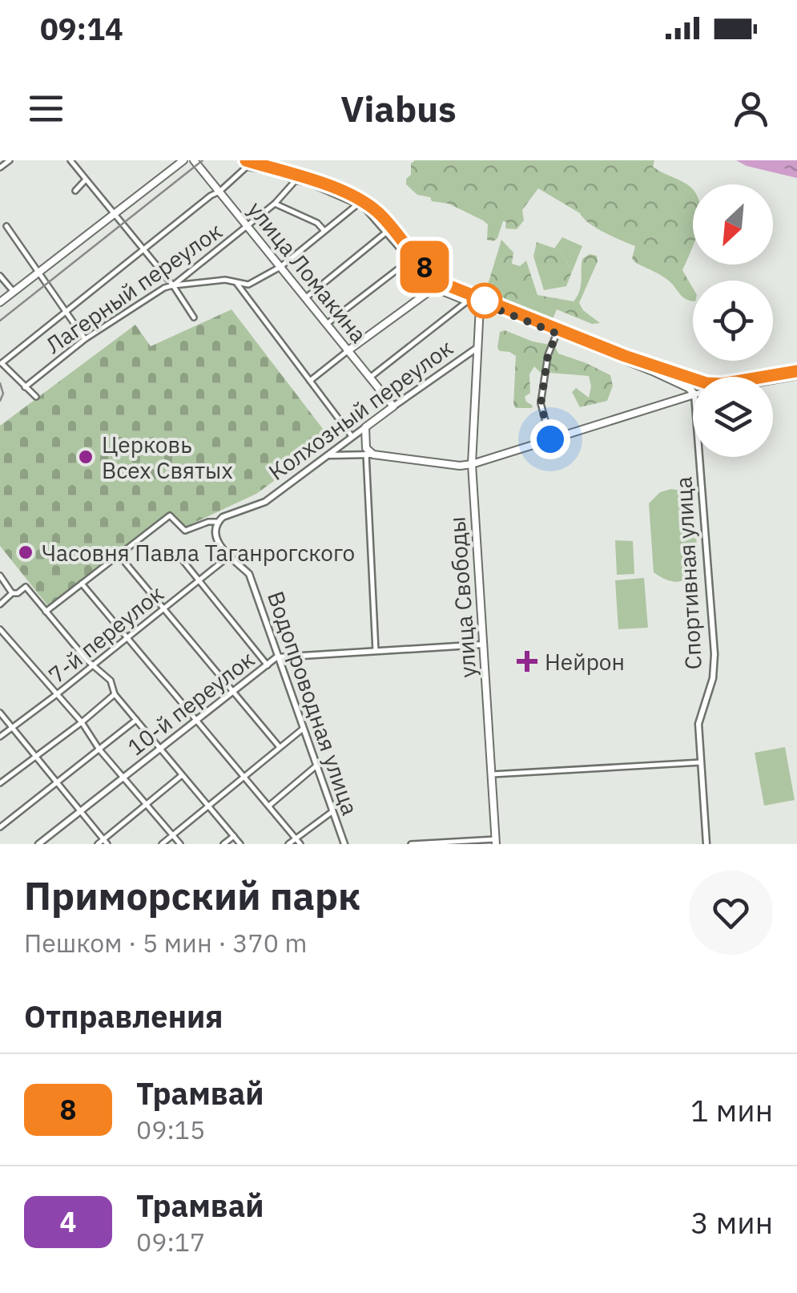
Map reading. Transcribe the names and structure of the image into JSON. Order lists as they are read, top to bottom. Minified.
{"streets":{"main road":["улица Ломакина","Колхозный переулок","улица Свободы"],"street":["Лагерный переулок","Спортивная улица","7-й переулок","10-й переулок","Водопроводная улица"]},"crossings":[["улица Ломакина","Лагерный переулок"],["улица Ломакина","Колхозный переулок"],["Колхозный переулок","улица Свободы"],["улица Свободы","10-й переулок"],["7-й переулок","Водопроводная улица"],["10-й переулок","Водопроводная улица"]],"places":{"other":["Церковь Всех Святых","Часовня Павла Таганрогского"],"health":["Нейрон"]},"lines":["tram line 8"],"north":"bottom left","page":{"status":"09:14","header":"Viabus","on_map":"8","heading":[["Приморский парк","Пешком · 5 мин · 370 m"],"Отправления"],"list":[{"mark":"8","name":"Трамвай","note":"09:15","value":"1 мин"},{"mark":"4","name":"Трамвай","note":"09:17","value":"3 мин"}]}}
